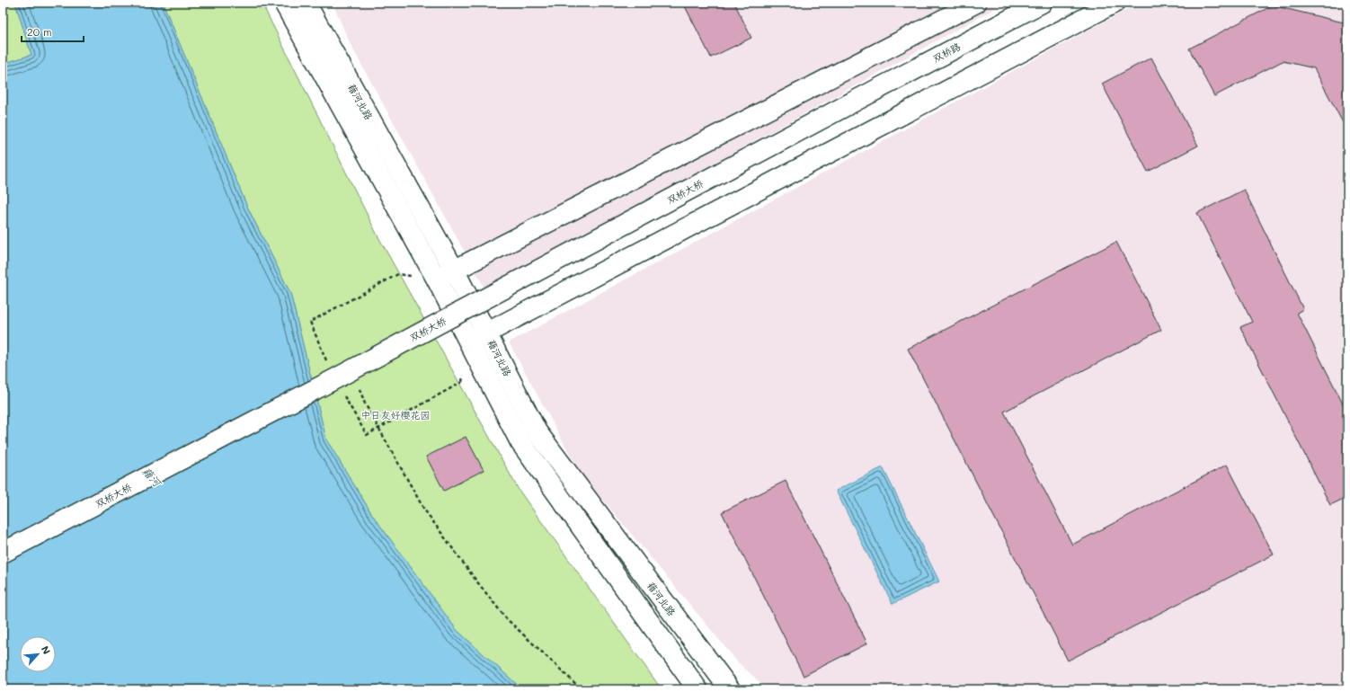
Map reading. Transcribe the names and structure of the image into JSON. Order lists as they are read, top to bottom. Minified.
{"streets":{"main road":["双桥路","藉河北路","双桥大桥"]},"crossings":[["双桥路","双桥大桥"]],"water":["藉河"],"parks":["中日友好樱花园"],"scale_bar":"20 m","north":"top right"}
